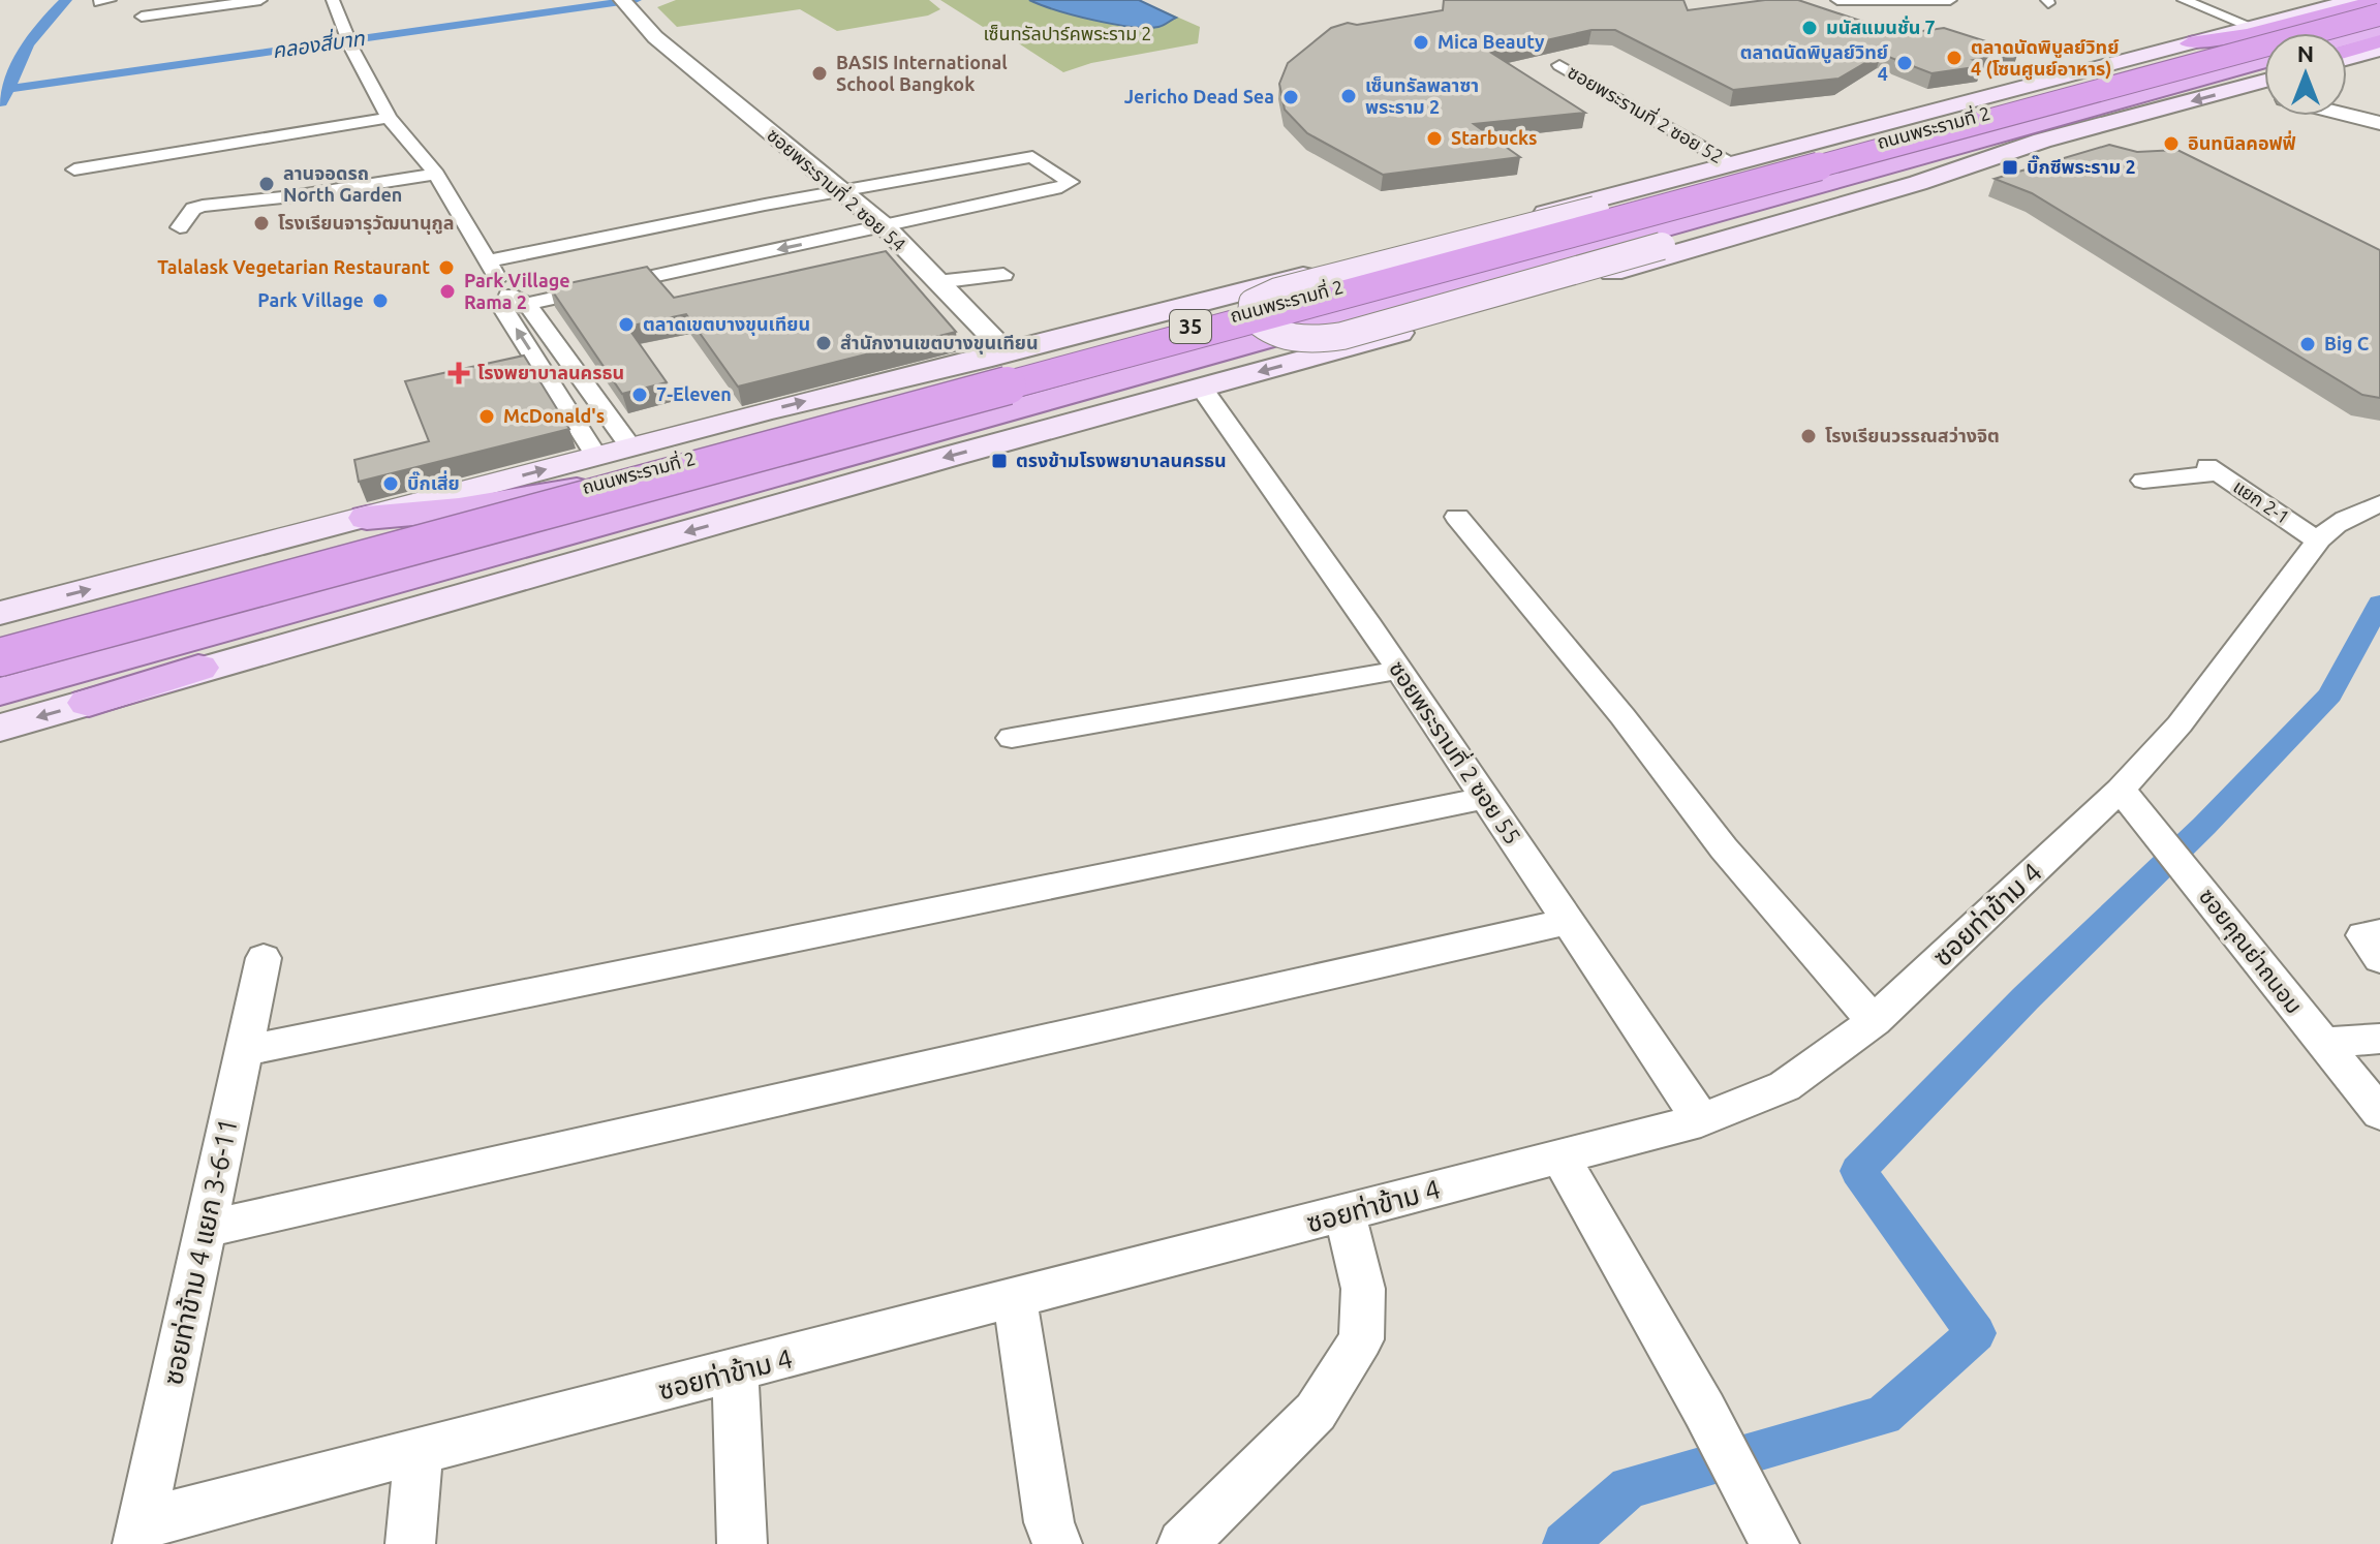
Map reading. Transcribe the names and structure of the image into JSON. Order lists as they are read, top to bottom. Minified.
{"streets":{"highway":["ถนนพระรามที่ 2","35"],"street":["ซอยพระรามที่ 2 ซอย 52","ซอยพระรามที่ 2 ซอย 54","แยก 2-1","ซอยพระรามที่ 2 ซอย 55","ซอยท่าข้าม 4","ซอยคุณย่าถนอม","ซอยท่าข้าม 4 แยก 3-6-11"]},"crossings":[["ซอยพระรามที่ 2 ซอย 52","ถนนพระรามที่ 2"],["ถนนพระรามที่ 2","ซอยพระรามที่ 2 ซอย 54"],["ถนนพระรามที่ 2","ซอยพระรามที่ 2 ซอย 55"],["แยก 2-1","ซอยท่าข้าม 4"],["ซอยพระรามที่ 2 ซอย 55","ซอยท่าข้าม 4"],["ซอยท่าข้าม 4","ซอยคุณย่าถนอม"],["ซอยท่าข้าม 4","ซอยท่าข้าม 4 แยก 3-6-11"]],"water":["คลองสี่บาท"],"parks":["เซ็นทรัลปาร์คพระราม 2"],"places":{"other":["มนัสแมนชั่น 7","Mica Beauty","ตลาดนัดพิบูลย์วิทย์ 4 (โซนศูนย์อาหาร)","ตลาดนัดพิบูลย์วิทย์ 4","BASIS International School Bangkok","เซ็นทรัลพลาซา พระราม 2","Jericho Dead Sea","Starbucks","อินทนิลคอฟฟี่","ลานจอดรถ North Garden","โรงเรียนจารุวัฒนานุกูล","Talalask Vegetarian Restaurant","Park Village Rama 2","Park Village","ตลาดเขตบางขุนเทียน","สำนักงานเขตบางขุนเทียน","Big C","7-Eleven","McDonald's","โรงเรียนวรรณสว่างจิต","บิ๊กเสี่ย"],"transit":["บิ๊กซีพระราม 2","ตรงข้ามโรงพยาบาลนครธน"],"health":["โรงพยาบาลนครธน"]},"north":"top"}
